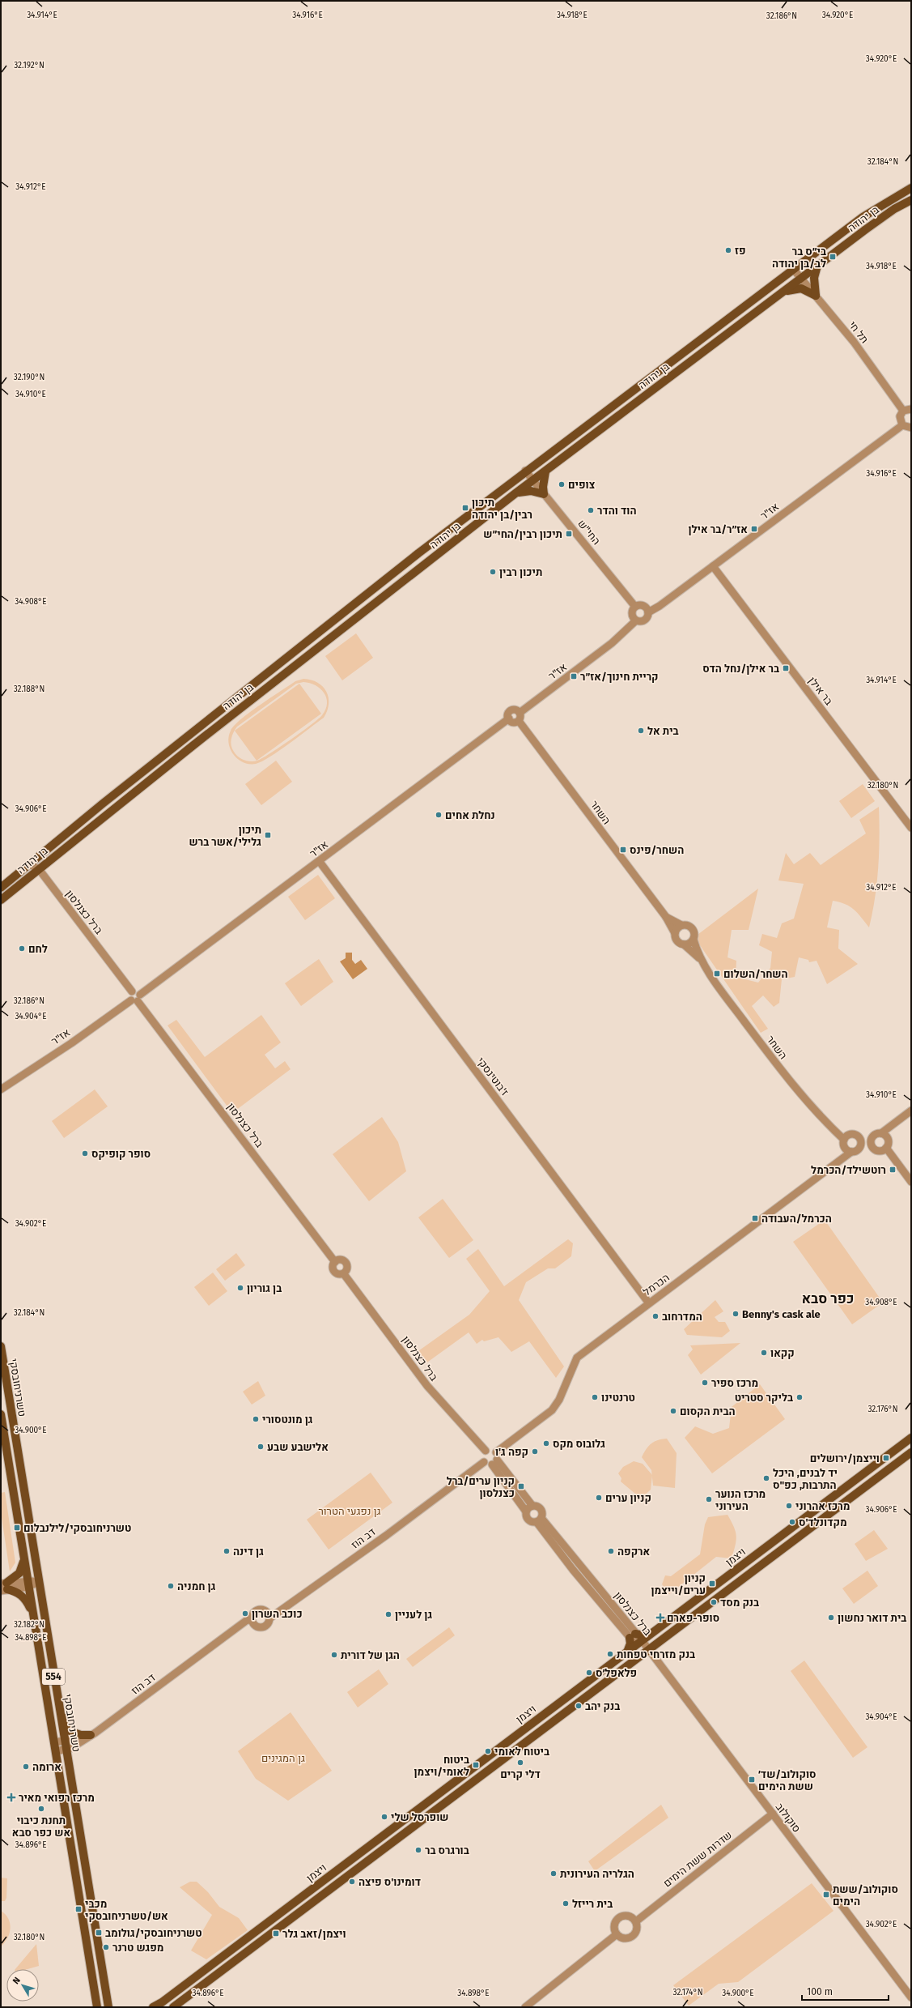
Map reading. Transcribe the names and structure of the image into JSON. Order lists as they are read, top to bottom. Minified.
{"streets":{"main road":["בן יהודה","טשרניחובסקי","ויצמן","554"],"street":["תל חי","אז\"ר","החי\"ש","בר אילן","השחר","ברל כצנלסון","ז'בוטינסקי","הכרמל","דב הוז","סוקולוב","שדרות ששת הימים"]},"crossings":[["בן יהודה","תל חי"],["בן יהודה","החי\"ש"],["בן יהודה","ברל כצנלסון"],["אז\"ר","החי\"ש"],["אז\"ר","בר אילן"],["אז\"ר","השחר"],["אז\"ר","ברל כצנלסון"],["אז\"ר","ז'בוטינסקי"],["השחר","הכרמל"],["ברל כצנלסון","ויצמן"],["ברל כצנלסון","סוקולוב"],["ז'בוטינסקי","הכרמל"],["טשרניחובסקי","דב הוז"],["ויצמן","סוקולוב"],["סוקולוב","שדרות ששת הימים"]],"districts":["כפר סבא"],"parks":["גן נפגעי הטרור","גן המגינים"],"places":{"other":["פז","צופים","הוד והדר","תיכון רבין","בית אל","נחלת אחים","לחם","סופר קופיקס","בן גוריון","Benny's cask ale","המדרחוב","קקאו","מרכז ספיר","טרנטינו","בליקר סטריט","הבית הקסום","גן מונטסורי","גלובוס מקס","אלישבע שבע","קפה ג'ו","יד לבנים, היכל התרבות, כפ\"ס","קניון ערים","מרכז הנוער העירוני","מרכז אהרוני","מקדונלד'ס","גן דינה","ארקפה","גן חמניה","בנק מסד","כוכב השרון","גן לעניין","בית דואר נחשון","בנק מזרחי טפחות","הגן של דורית","פלאפל׳ס","בנק יהב","ביטוח לאומי","דלי קרים","ארומה","תחנת כיבוי אש כפר סבא","שופרסל שלי","בורגרס בר","הגלריה העירונית","דומינו'ס פיצה","בית רייזל","מפגש טרנר"],"transit":["בי״ס בר לב/בן יהודה","תיכון רבין/בן יהודה","אז״ר/בר אילן","תיכון רבין/החי״ש","בר אילן/נחל הדס","קריית חינוך/אז״ר","תיכון גלילי/אשר ברש","השחר/פינס","השחר/השלום","רוטשילד/הכרמל","הכרמל/העבודה","וייצמן/ירושלים","קניון ערים/ברל כצנלסון","טשרניחובסקי/לילנבלום","קניון ערים/וייצמן","ביטוח לאומי/ויצמן","סוקולוב/שד׳ ששת הימים","סוקולוב/ששת הימים","מכבי אש/טשרניחובסקי","טשרניחובסקי/גולומב","ויצמן/זאב גלר"],"health":["סופר-פארם","מרכז רפואי מאיר"]},"scale_bar":"100 m","north":"top left","coordinates":["34.914°E","34.918°E","34.920°E","34.916°E","32.186°N","32.192°N","32.184°N","34.912°E","32.190°N","34.910°E","34.908°E","32.188°N","32.180°N","34.906°E","34.904°E","34.902°E","32.176°N","34.900°E","32.182°N","34.898°E","34.896°E","32.174°N"]}
